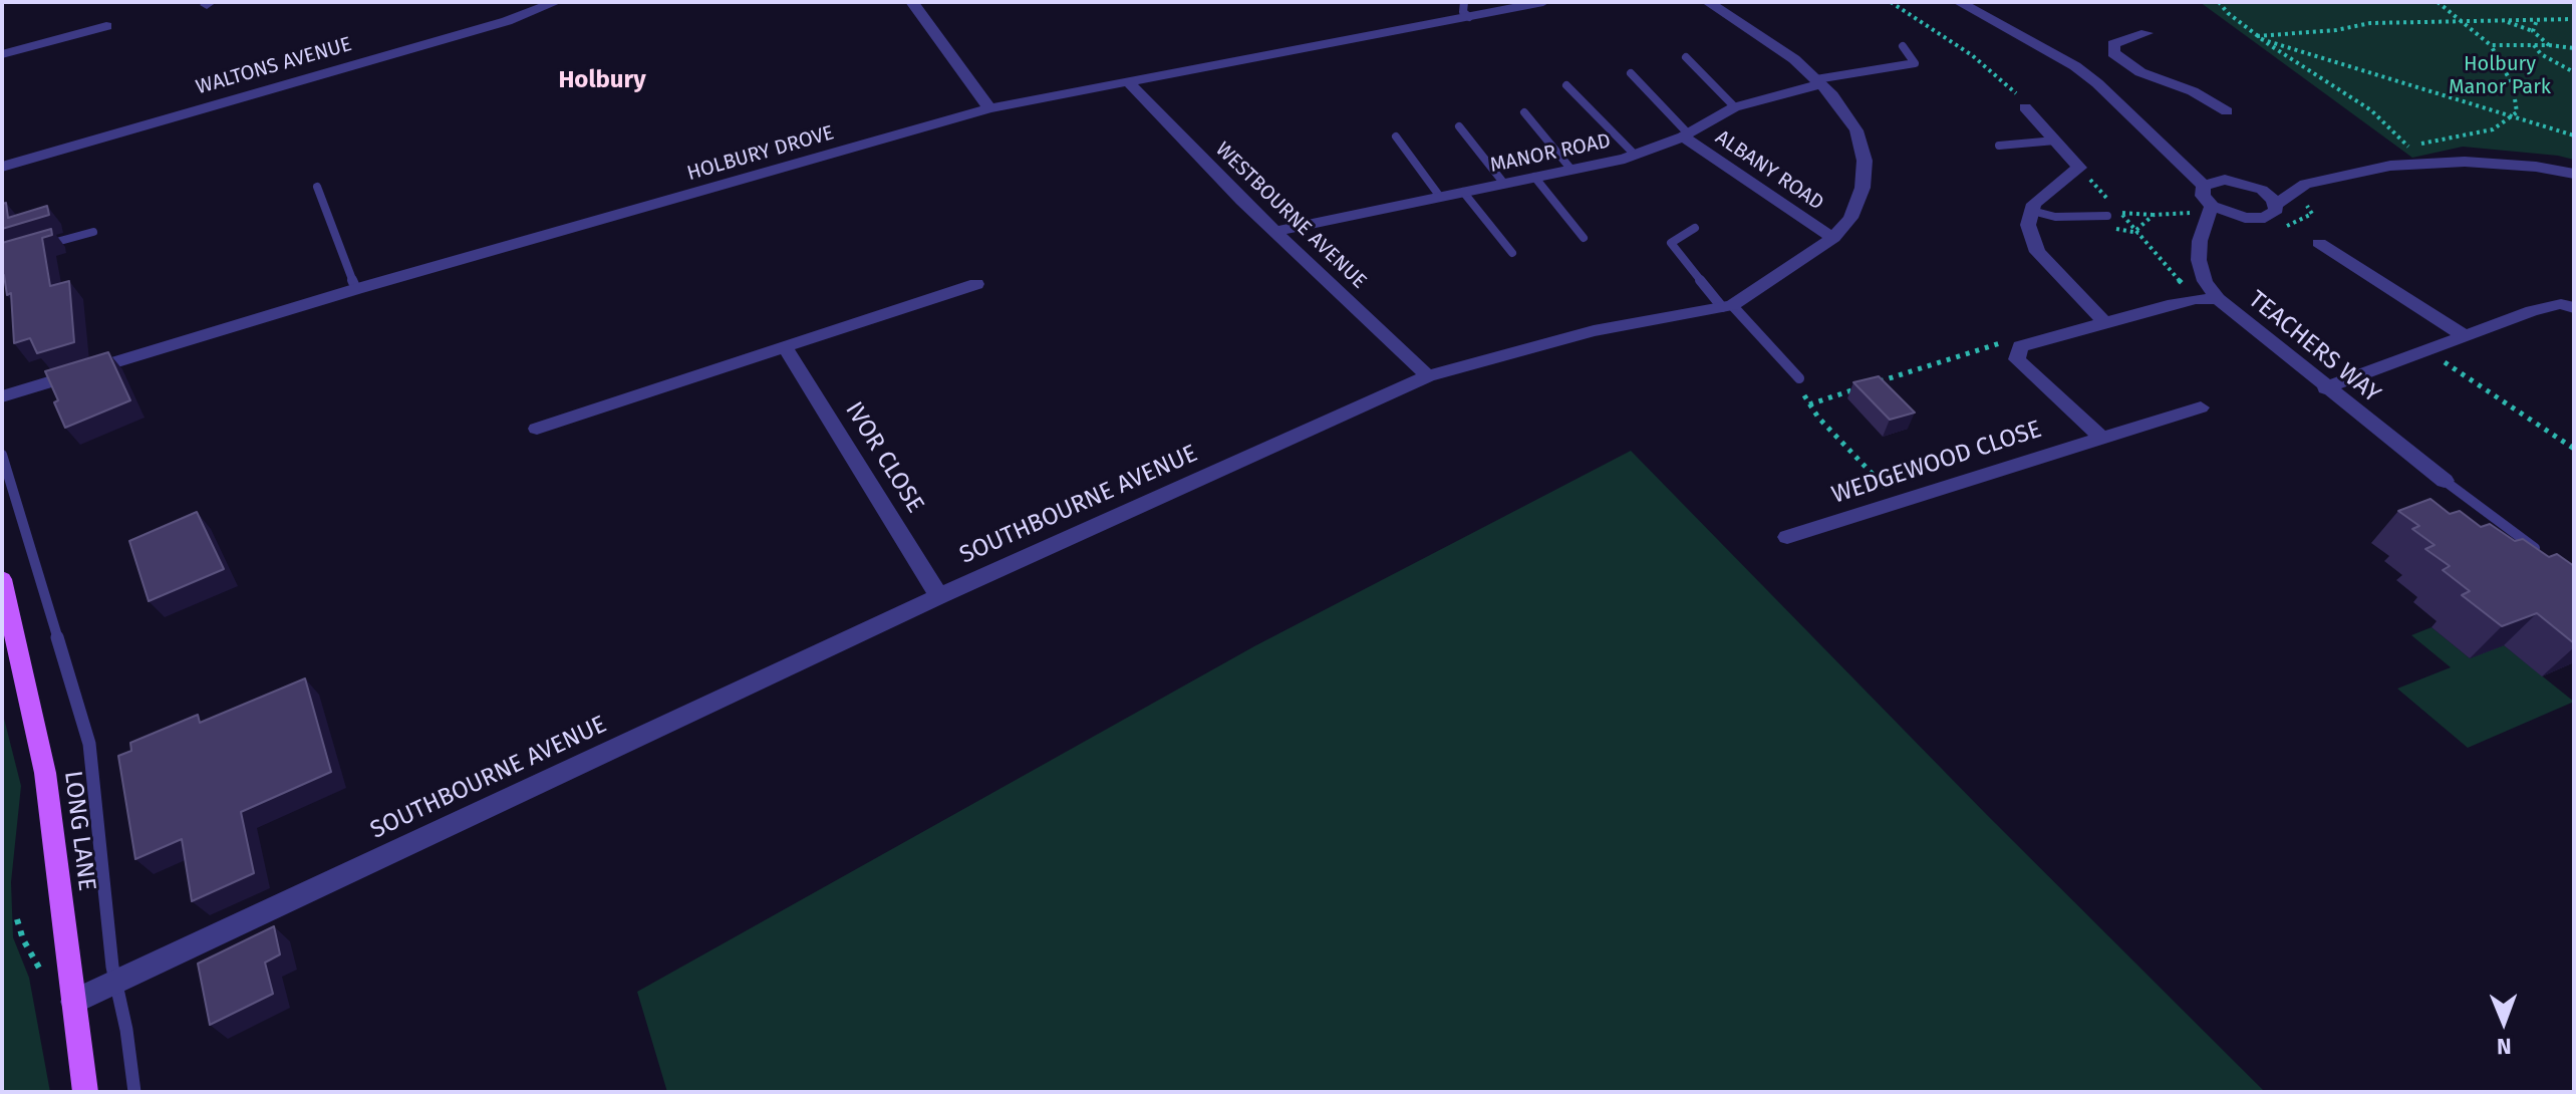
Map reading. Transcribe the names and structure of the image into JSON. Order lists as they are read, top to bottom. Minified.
{"streets":{"main road":["LONG LANE"],"street":["WALTONS AVENUE","HOLBURY DROVE","MANOR ROAD","ALBANY ROAD","WESTBOURNE AVENUE","TEACHERS WAY","IVOR CLOSE","WEDGEWOOD CLOSE","SOUTHBOURNE AVENUE"]},"crossings":[["HOLBURY DROVE","WESTBOURNE AVENUE"],["MANOR ROAD","ALBANY ROAD"],["MANOR ROAD","WESTBOURNE AVENUE"],["MANOR ROAD","SOUTHBOURNE AVENUE"],["ALBANY ROAD","SOUTHBOURNE AVENUE"],["WESTBOURNE AVENUE","SOUTHBOURNE AVENUE"],["IVOR CLOSE","SOUTHBOURNE AVENUE"],["SOUTHBOURNE AVENUE","LONG LANE"]],"districts":["Holbury"],"parks":["Holbury Manor Park"],"north":"bottom"}
